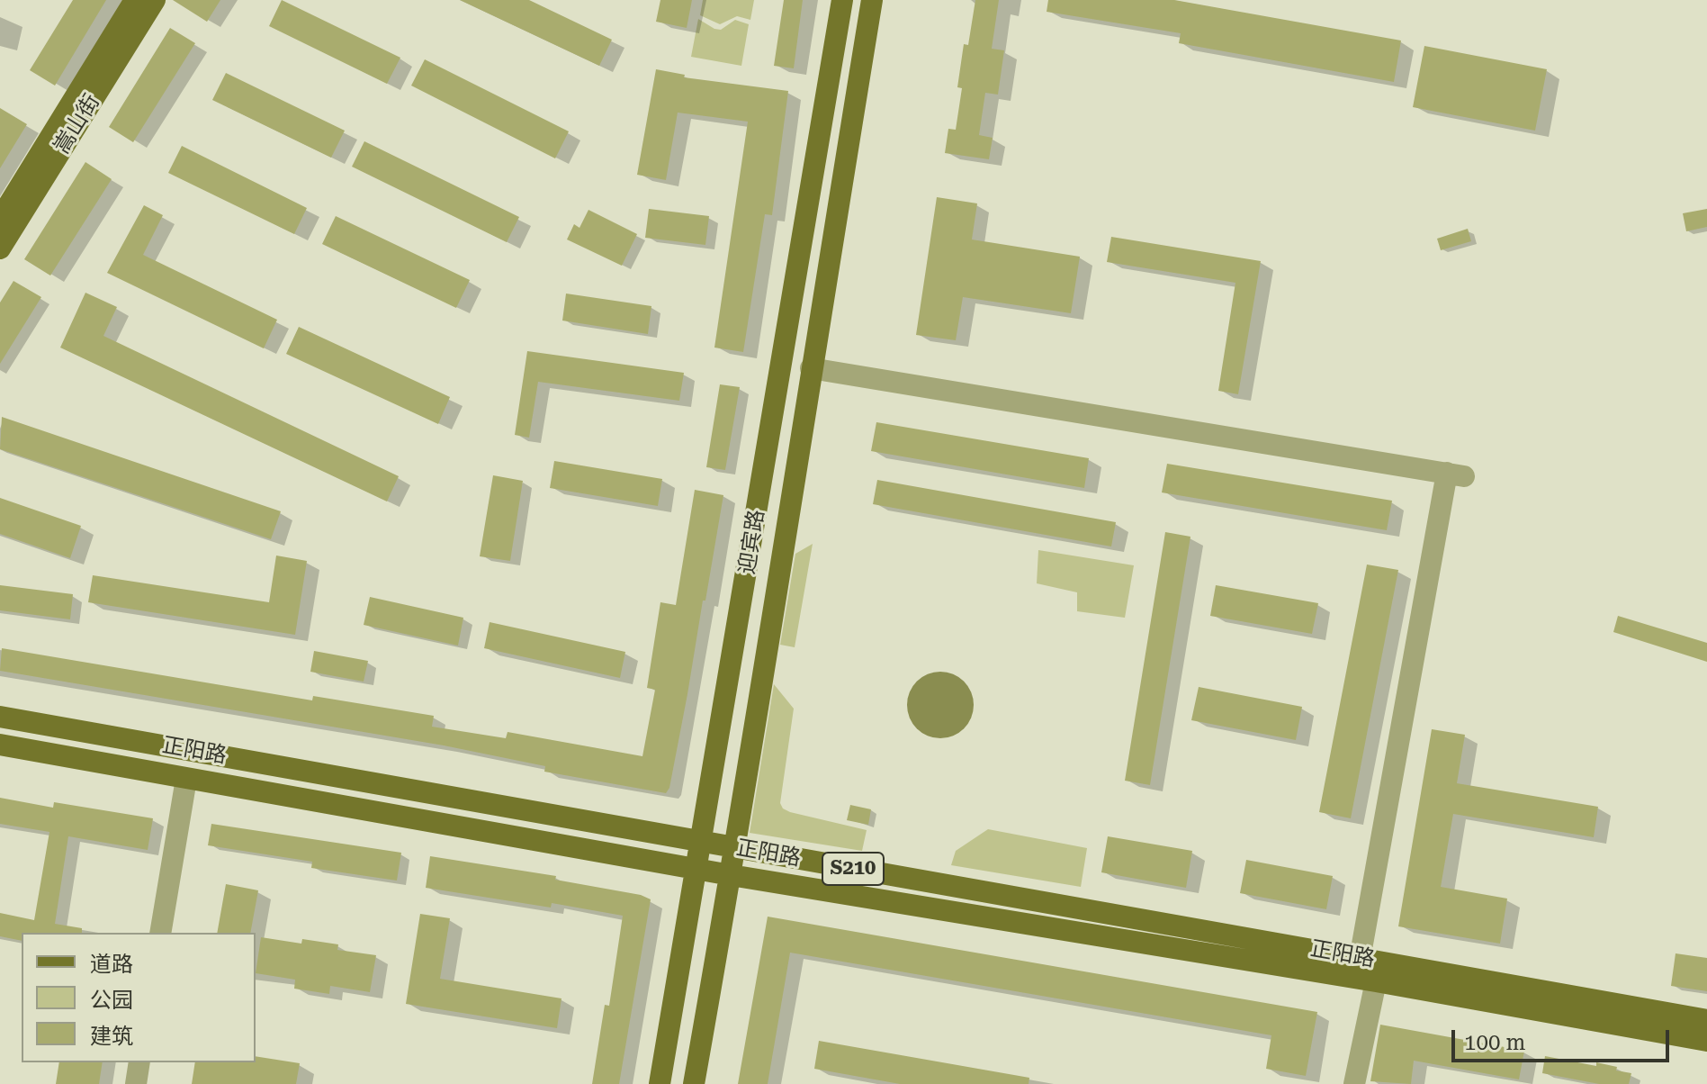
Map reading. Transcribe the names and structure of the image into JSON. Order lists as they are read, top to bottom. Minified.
{"streets":{"main road":["嵩山街","迎宾路","正阳路","S210"]},"crossings":[["迎宾路","正阳路"]],"legend":["道路","公园","建筑"],"scale_bar":"100 m"}
